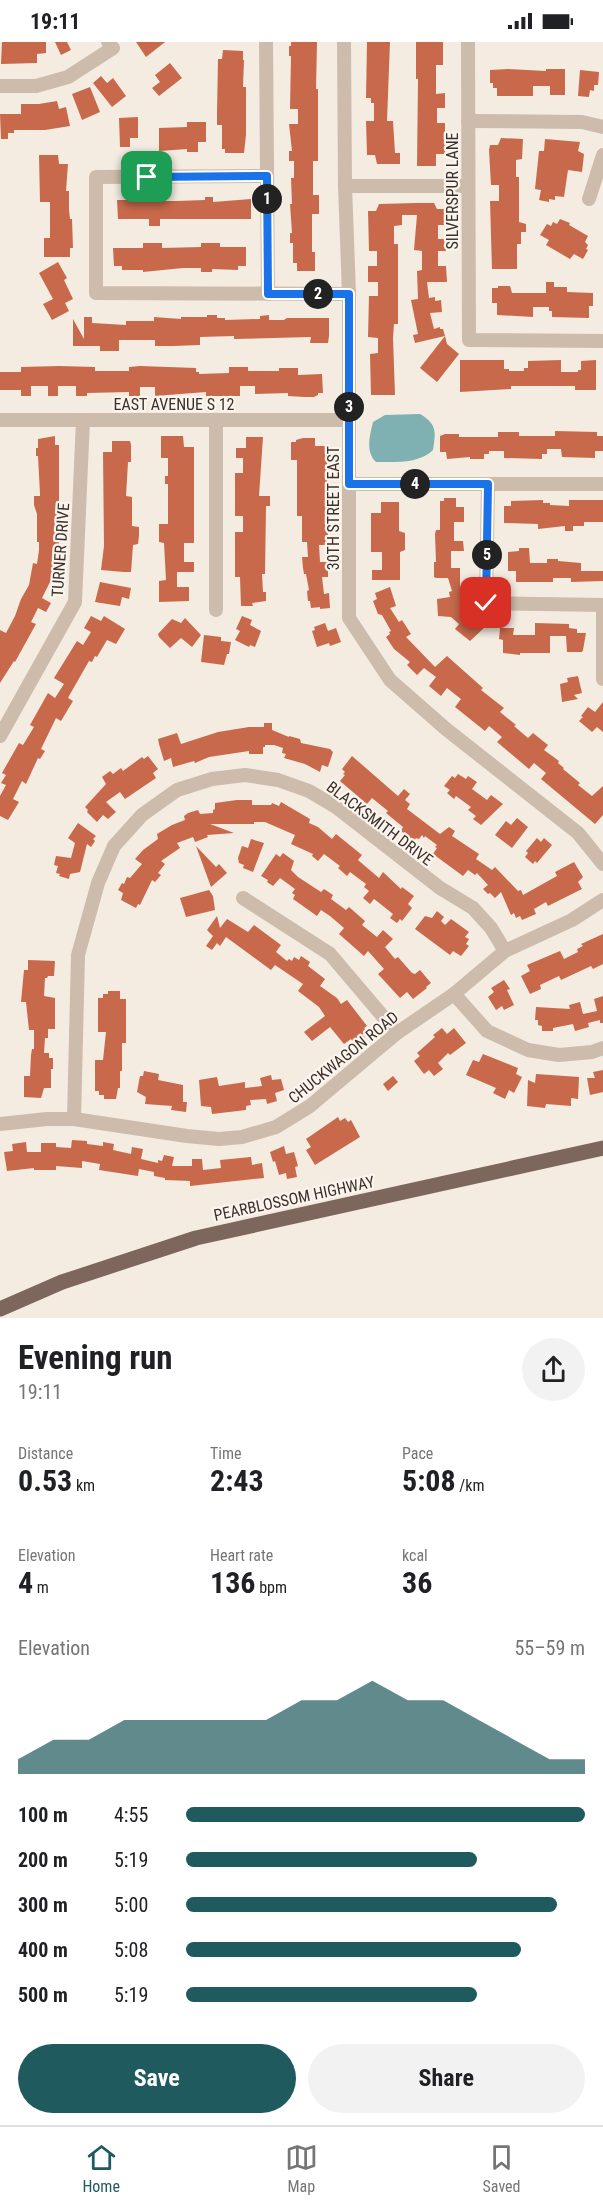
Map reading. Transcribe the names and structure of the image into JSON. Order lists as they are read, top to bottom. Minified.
{"streets":{"main road":["PEARBLOSSOM HIGHWAY"],"street":["SILVERSPUR LANE","EAST AVENUE S 12","30TH STREET EAST","TURNER DRIVE","BLACKSMITH DRIVE","CHUCKWAGON ROAD"]},"crossings":[["EAST AVENUE S 12","30TH STREET EAST"],["EAST AVENUE S 12","TURNER DRIVE"],["BLACKSMITH DRIVE","CHUCKWAGON ROAD"]],"page":{"status":"19:11","pins":["1","2","3","4","5"],"heading":["Evening run","19:11"],"stats":[["Distance","0.53 km"],["Time","2:43"],["Pace","5:08 /km"],["Elevation","4 m"],["Heart rate","136 bpm"],["kcal","36"]],"chart":["Elevation","55–59 m"],"list":[{"name":"100 m","note":"4:55"},{"name":"200 m","note":"5:19"},{"name":"300 m","note":"5:00"},{"name":"400 m","note":"5:08"},{"name":"500 m","note":"5:19"}],"buttons":["Save","Share"],"tabs":["Home","Map","Saved"]}}
